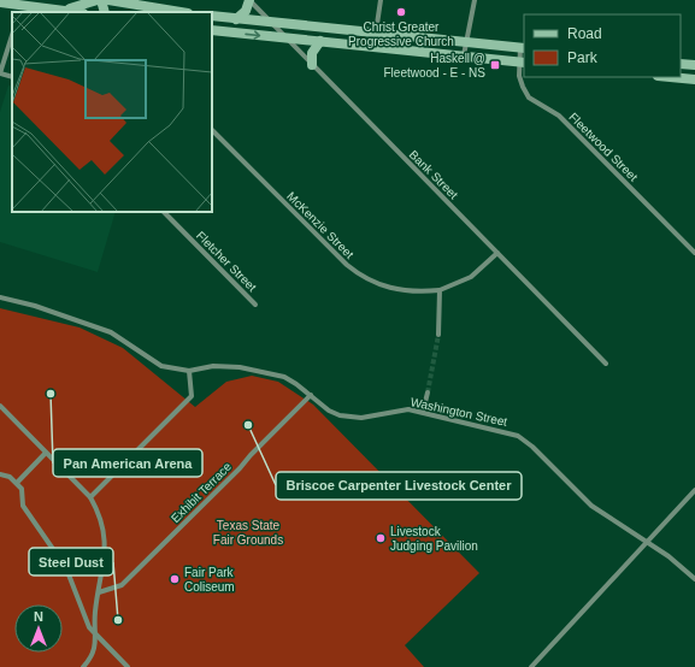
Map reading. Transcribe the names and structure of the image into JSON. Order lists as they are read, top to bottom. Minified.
{"streets":{"street":["Fleetwood Street","Bank Street","McKenzie Street","Fletcher Street","Washington Street","Exhibit Terrace"]},"crossings":[["Bank Street","McKenzie Street"],["Washington Street","Exhibit Terrace"]],"parks":["Texas State Fair Grounds"],"places":{"other":["Christ Greater Progressive Church","Pan American Arena","Briscoe Carpenter Livestock Center","Livestock Judging Pavilion","Fair Park Coliseum","Steel Dust"],"transit":["Haskell @ Fleetwood - E - NS"]},"legend":["Road","Park"],"north":"top"}
